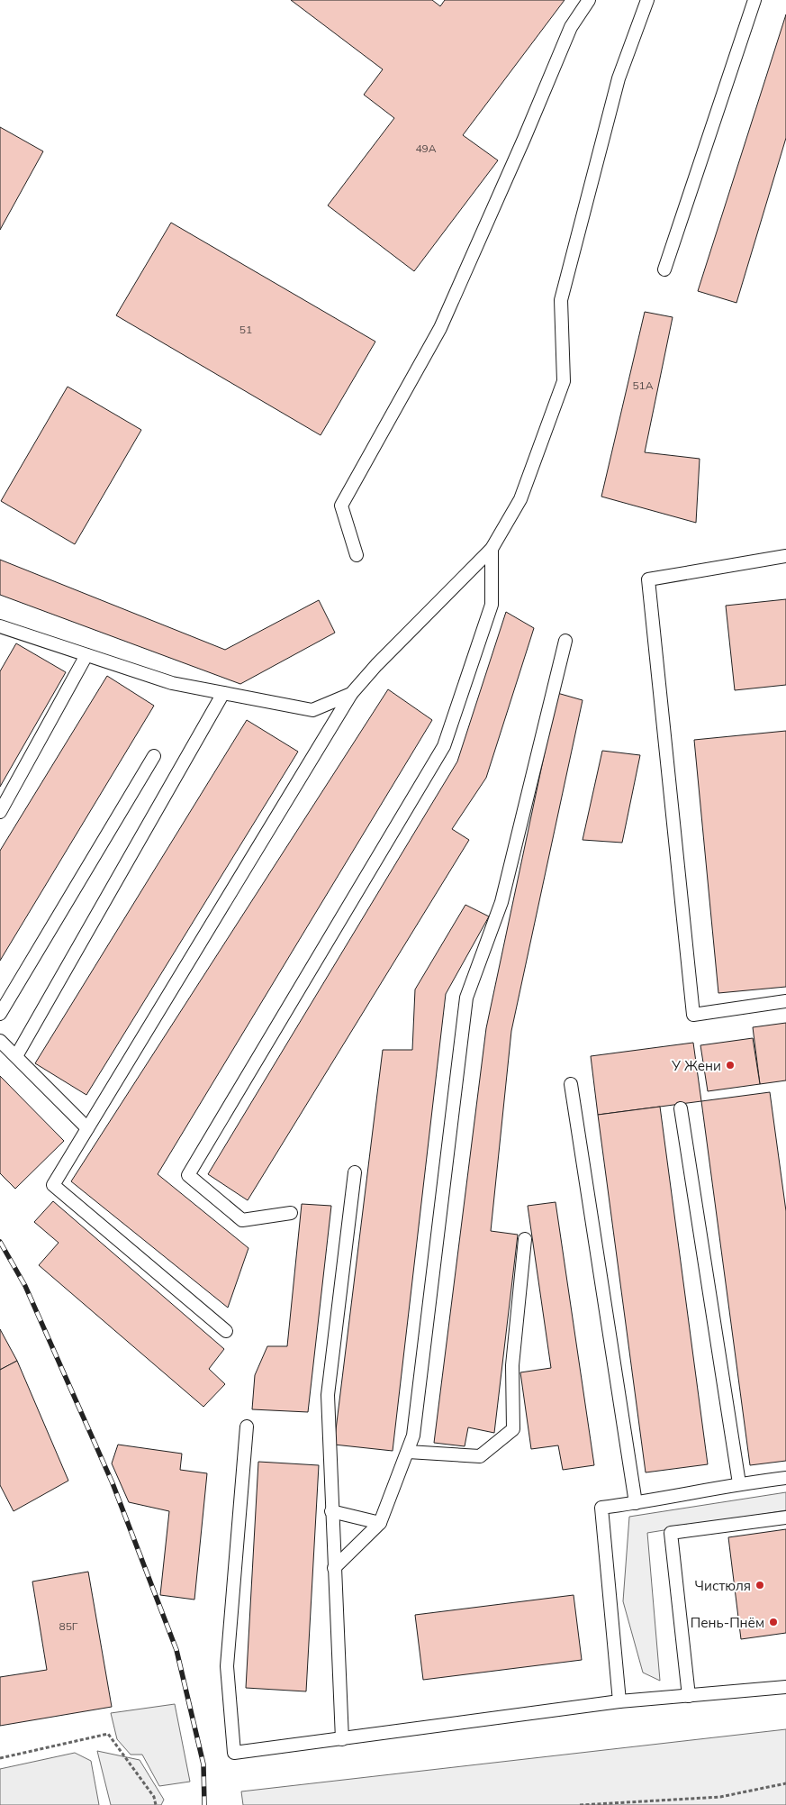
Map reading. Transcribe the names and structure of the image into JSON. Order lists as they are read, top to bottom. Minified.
{"places":["У Жени","Чистюля","Пень-Пнём"],"house_numbers":["49А","51","51А","85Г"]}
